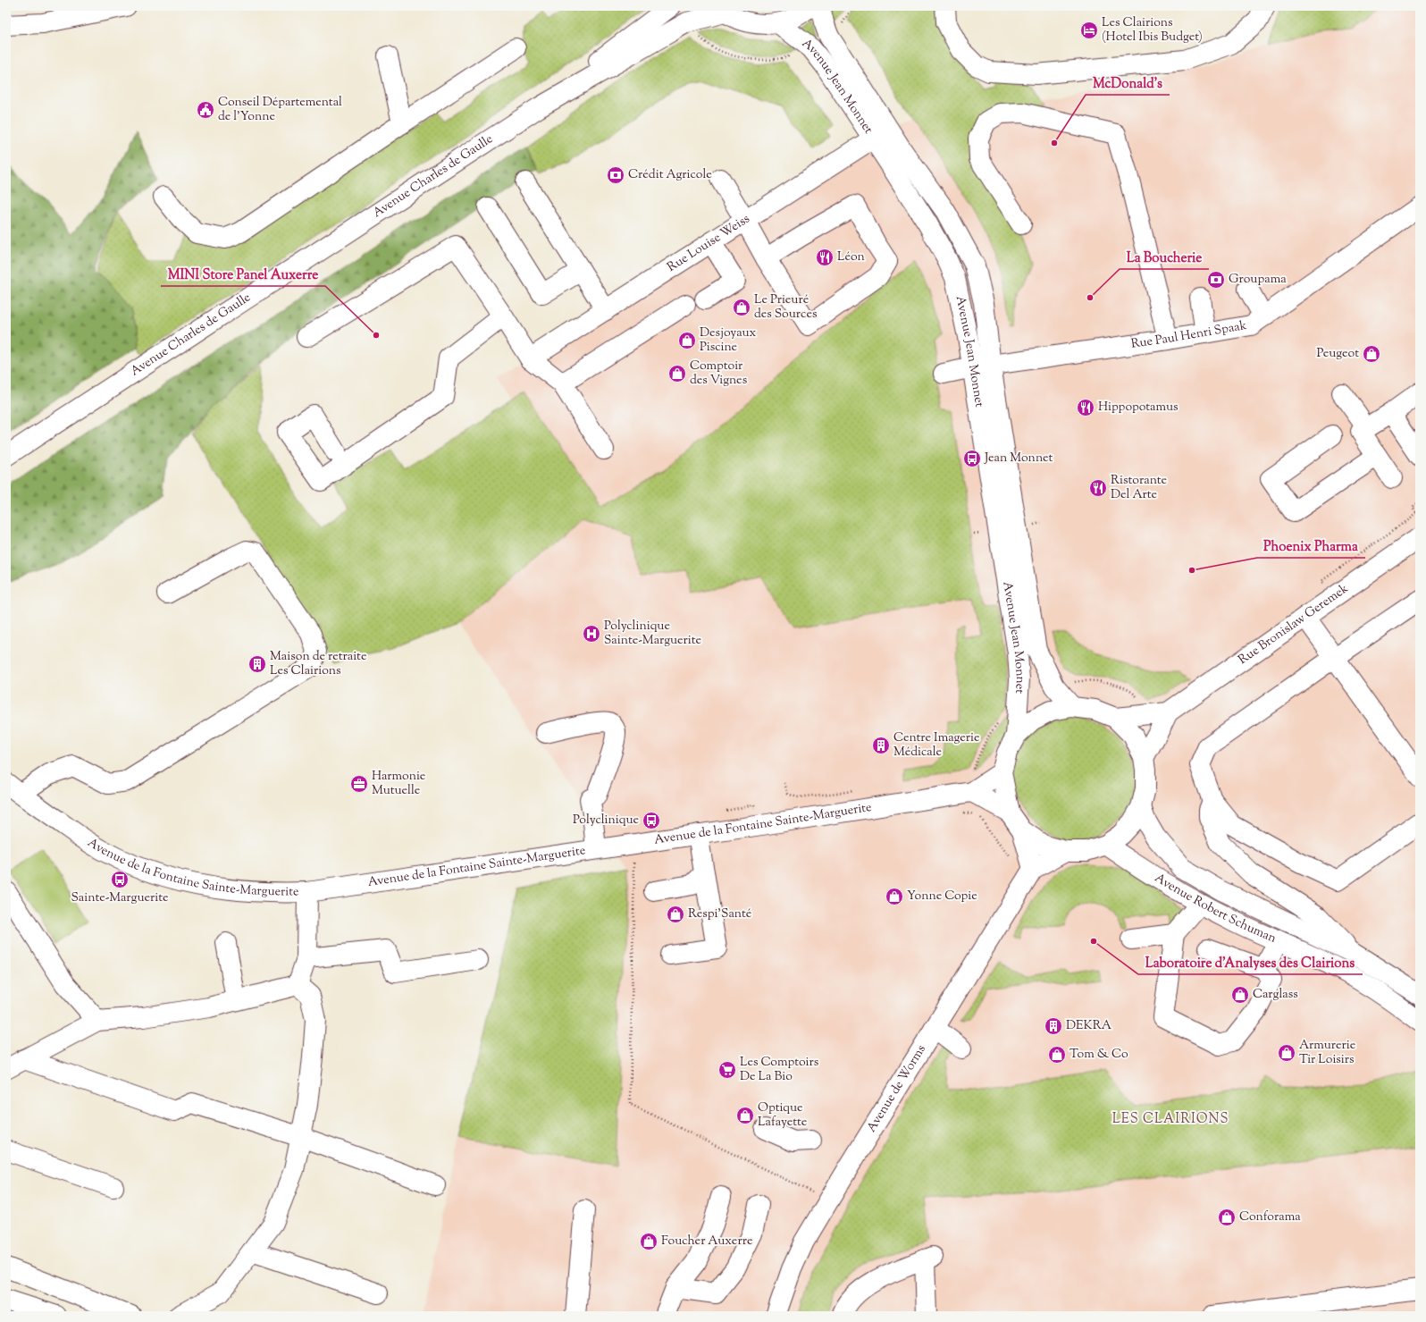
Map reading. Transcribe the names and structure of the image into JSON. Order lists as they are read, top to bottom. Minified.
{"streets":{"street":["Avenue Jean Monnet","Avenue Charles de Gaulle","Rue Louise Weiss","Rue Paul Henri Spaak","Rue Bronislaw Geremek","Avenue de la Fontaine Sainte-Marguerite","Avenue Robert Schuman","Avenue de Worms"]},"crossings":[["Avenue Jean Monnet","Rue Louise Weiss"],["Avenue Jean Monnet","Rue Paul Henri Spaak"]],"districts":["LES CLAIRIONS"],"places":{"hotel":["Les Clairions (Hotel Ibis Budget)"],"public building":["Conseil Départemental de l'Yonne"],"other":["McDonald's","La Boucherie","MINI Store Panel Auxerre","Phoenix Pharma","Laboratoire d'Analyses des Clairions"],"bank":["Crédit Agricole","Groupama"],"restaurant":["Léon","Hippopotamus","Ristorante Del Arte"],"shop":["Le Prieuré des Sources","Desjoyaux Piscine","Peugeot","Comptoir des Vignes","Yonne Copie","Respi'Santé","Carglass","Armurerie Tir Loisirs","Tom & Co","Optique Lafayette","Conforama","Foucher Auxerre"],"bus stop":["Jean Monnet","Polyclinique","Sainte-Marguerite"],"hospital":["Polyclinique Sainte-Marguerite"],"building":["Maison de retraite Les Clairions","Centre Imagerie Médicale","DEKRA"],"office":["Harmonie Mutuelle"],"supermarket":["Les Comptoirs De La Bio"]}}
